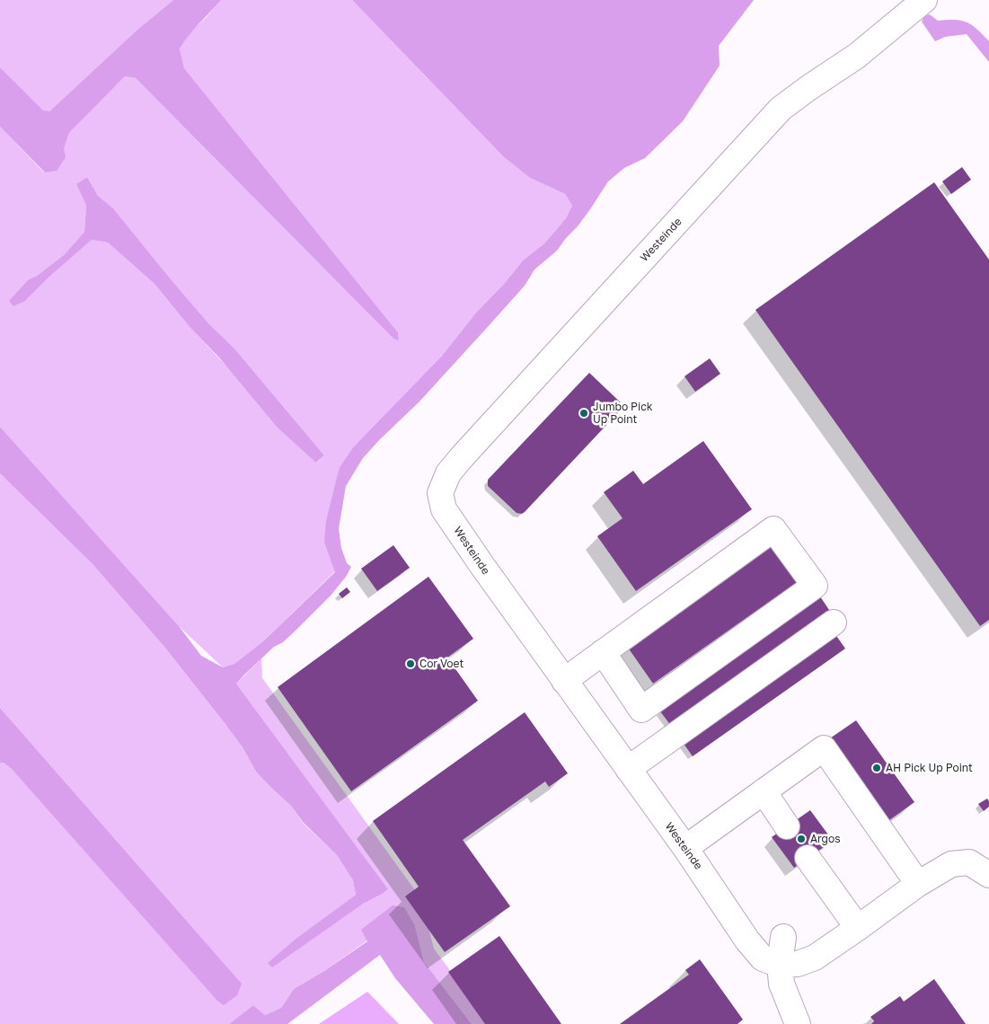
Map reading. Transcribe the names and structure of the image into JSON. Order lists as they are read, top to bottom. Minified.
{"streets":{"street":["Westeinde"]},"places":["Jumbo Pick Up Point","Cor Voet","AH Pick Up Point","Argos"]}
